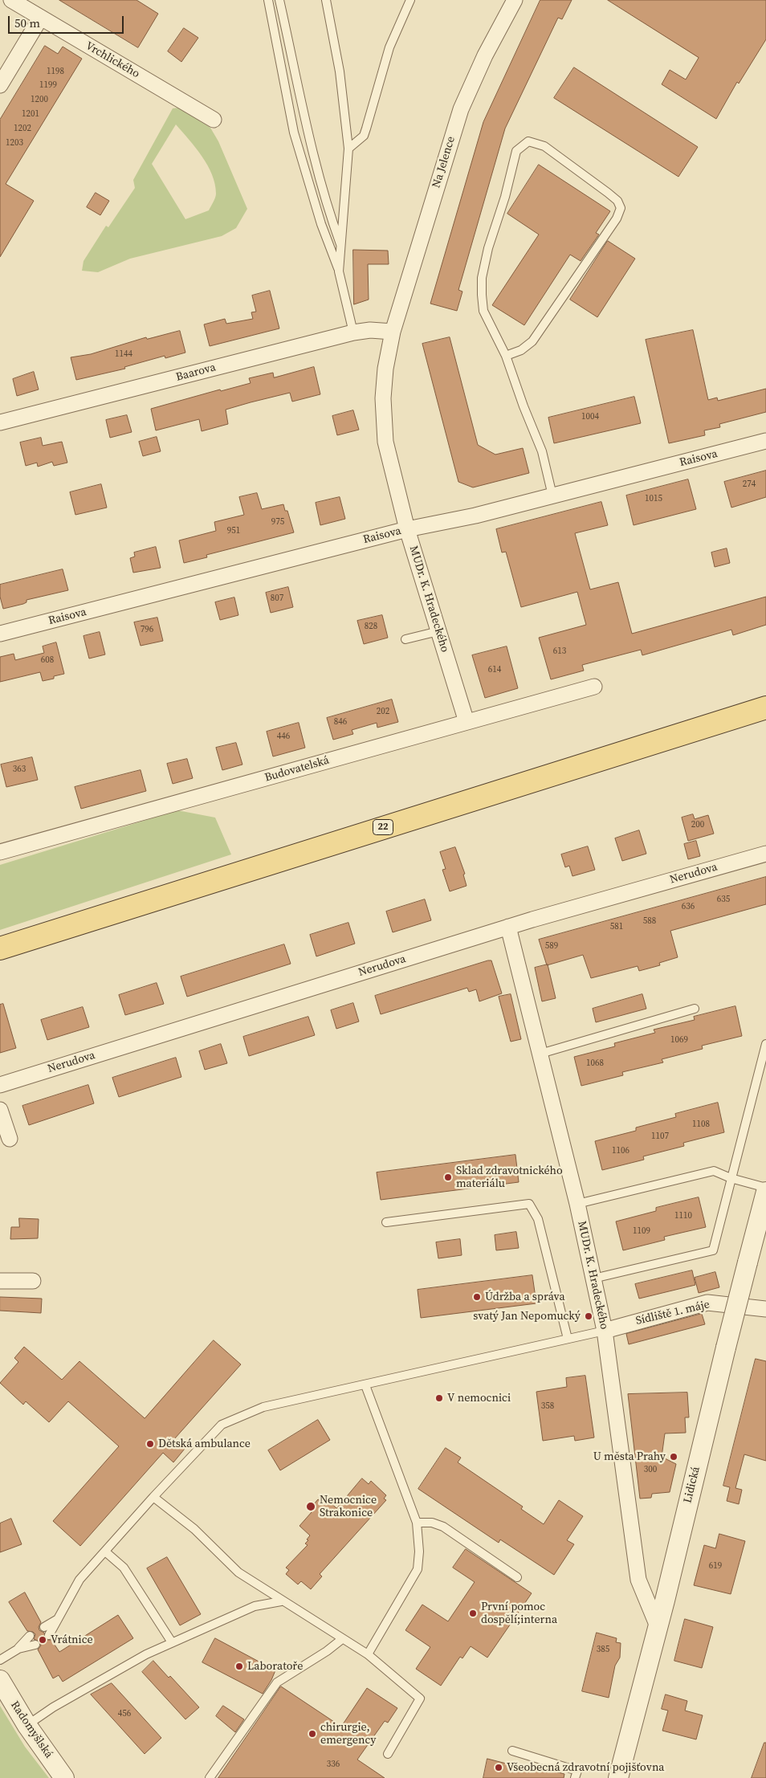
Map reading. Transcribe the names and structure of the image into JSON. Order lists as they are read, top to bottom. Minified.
{"streets":{"main road":["22"],"street":["Vrchlického","Na Jelence","Baarova","Raisova","MUDr. K. Hradeckého","Budovatelská","Nerudova","Sídliště 1. máje","Lidická","Radomyšlská"]},"crossings":[["Na Jelence","Baarova"],["Na Jelence","MUDr. K. Hradeckého"],["Baarova","MUDr. K. Hradeckého"],["Raisova","MUDr. K. Hradeckého"],["MUDr. K. Hradeckého","Budovatelská"],["MUDr. K. Hradeckého","Nerudova"],["MUDr. K. Hradeckého","Sídliště 1. máje"],["MUDr. K. Hradeckého","Lidická"]],"places":["Sklad zdravotnického materiálu","Údržba a správa","svatý Jan Nepomucký","V nemocnici","Dětská ambulance","U města Prahy","Nemocnice Strakonice","První pomoc dospělí;interna","Vrátnice","Laboratoře","chirurgie, emergency","Všeobecná zdravotní pojišťovna"],"house_numbers":["1198","1199","1200","1201","1202","1203","1144","1004","274","1015","975","951","807","828","796","613","608","614","202","846","446","363","200","635","636","588","581","589","1069","1068","1108","1107","1106","1110","1109","358","300","619","385","456","336"],"scale_bar":"50 m"}
